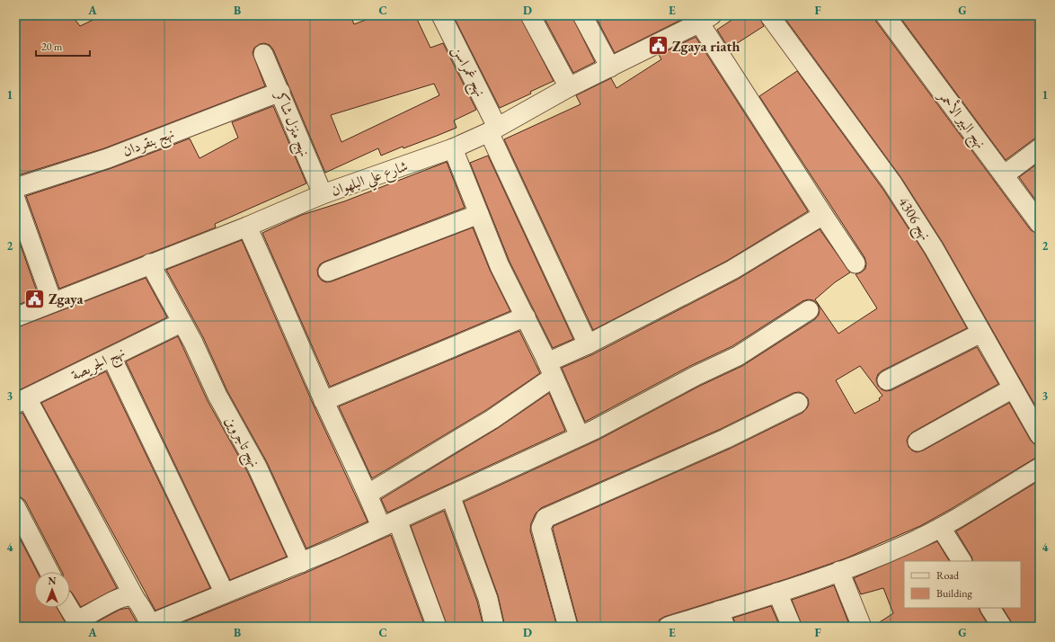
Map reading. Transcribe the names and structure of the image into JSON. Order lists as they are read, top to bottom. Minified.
{"streets":{"street":["نهج غمراسن","نهج البير الأحمر","نهج منزل شاكر","نهج بنقردان","شارع علي البلهوان","نهج 4306","نهج الجريصة","نهج تاجروين"]},"crossings":[["نهج غمراسن","شارع علي البلهوان"],["نهج منزل شاكر","نهج بنقردان"],["نهج منزل شاكر","شارع علي البلهوان"],["شارع علي البلهوان","نهج تاجروين"],["نهج الجريصة","نهج تاجروين"]],"places":{"public building":["Zgaya riath","Zgaya"]},"legend":["Road","Building"],"scale_bar":"20 m","north":"top","grid":{"columns":["A","B","C","D","E","F","G"],"rows":["1","2","3","4"]}}
